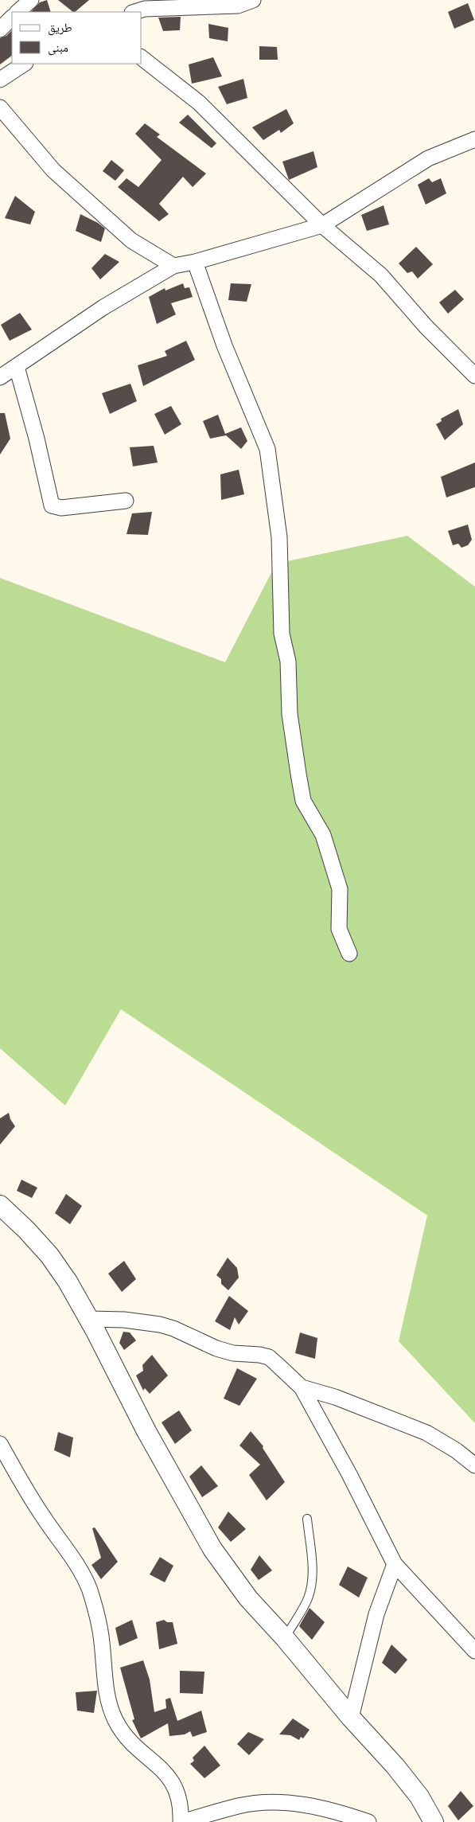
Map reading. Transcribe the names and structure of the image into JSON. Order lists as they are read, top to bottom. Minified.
{"legend":["طريق","مبنى"]}
